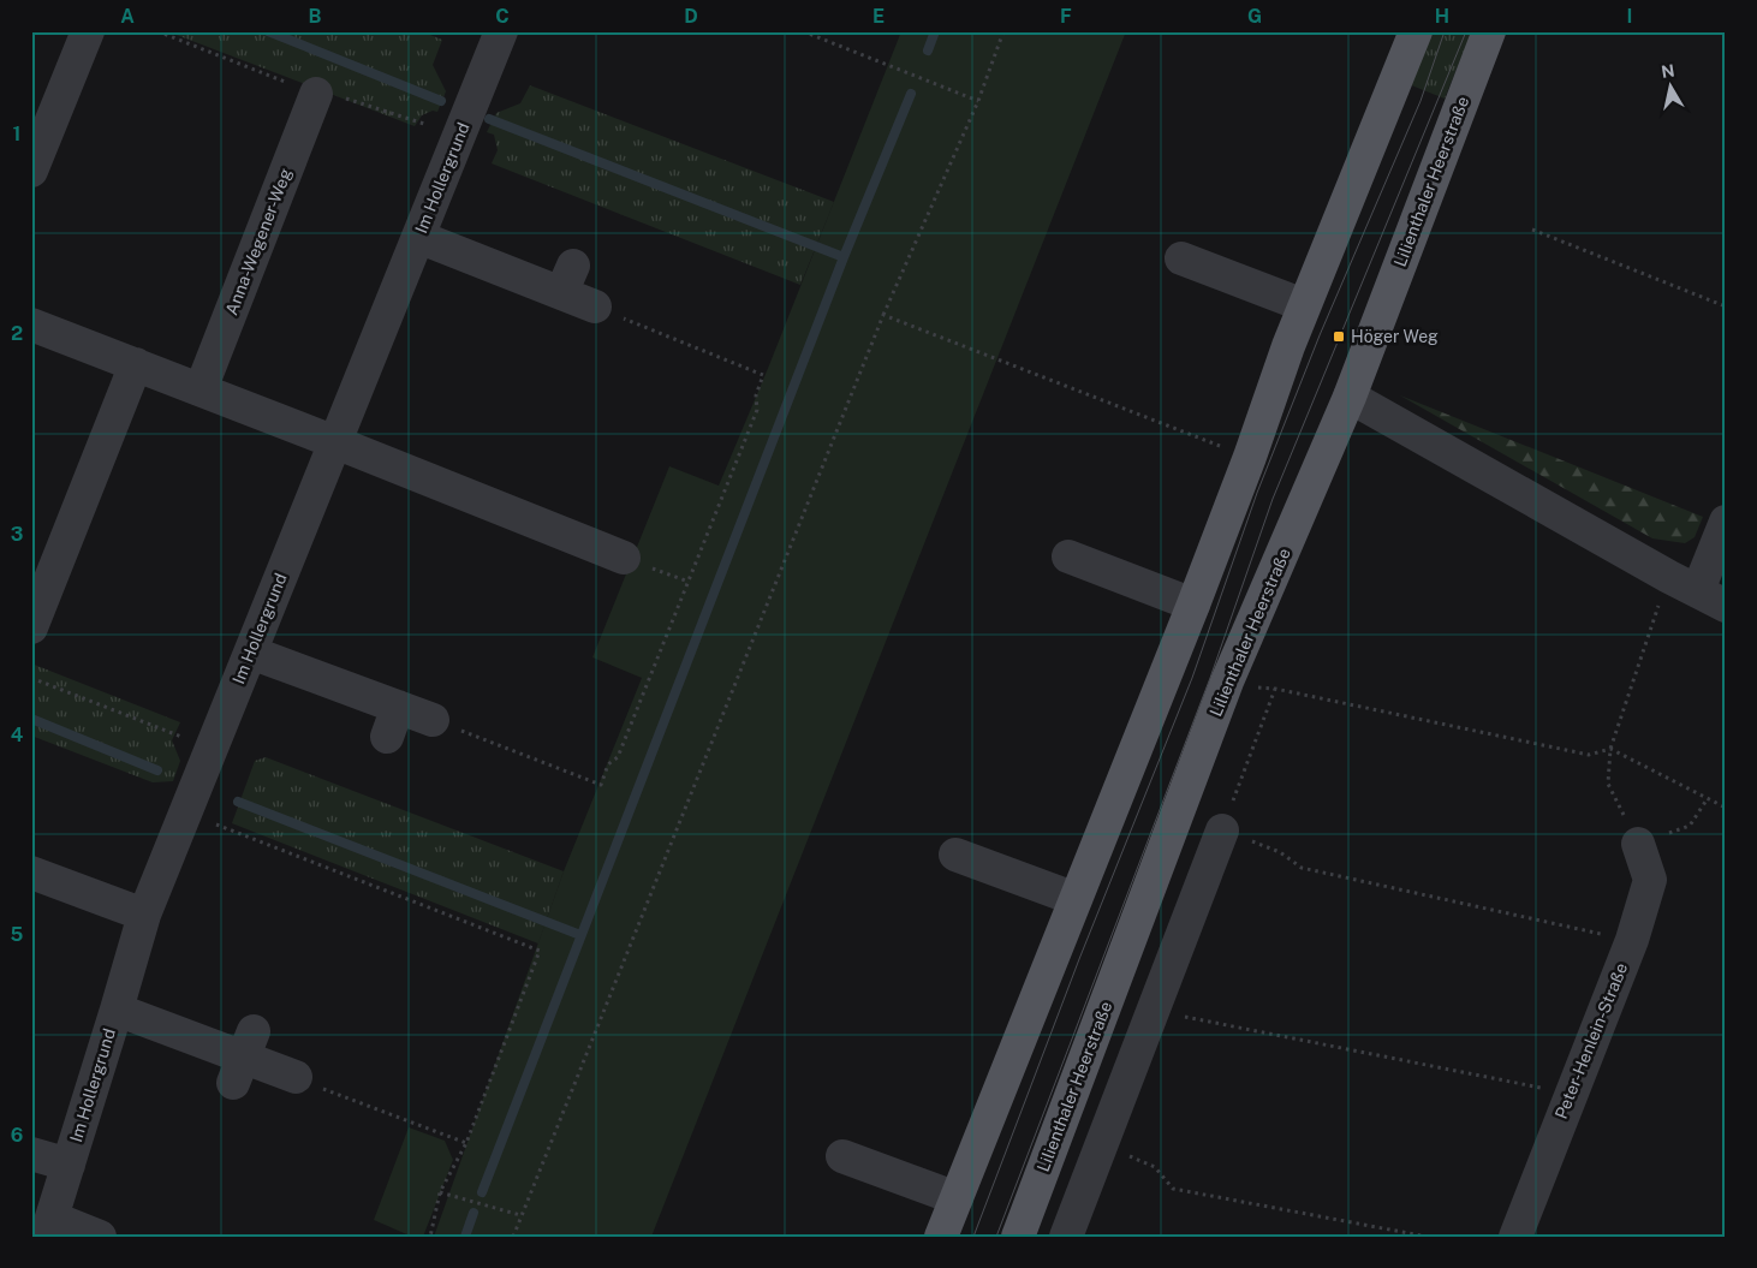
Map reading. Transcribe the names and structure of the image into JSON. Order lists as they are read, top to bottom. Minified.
{"streets":{"main road":["Lilienthaler Heerstraße"],"street":["Im Hollergrund","Anna-Wegener-Weg","Peter-Henlein-Straße"]},"places":{"transit":["Höger Weg"]},"north":"top","grid":{"columns":["A","B","C","D","E","F","G","H","I"],"rows":["1","2","3","4","5","6"]}}
